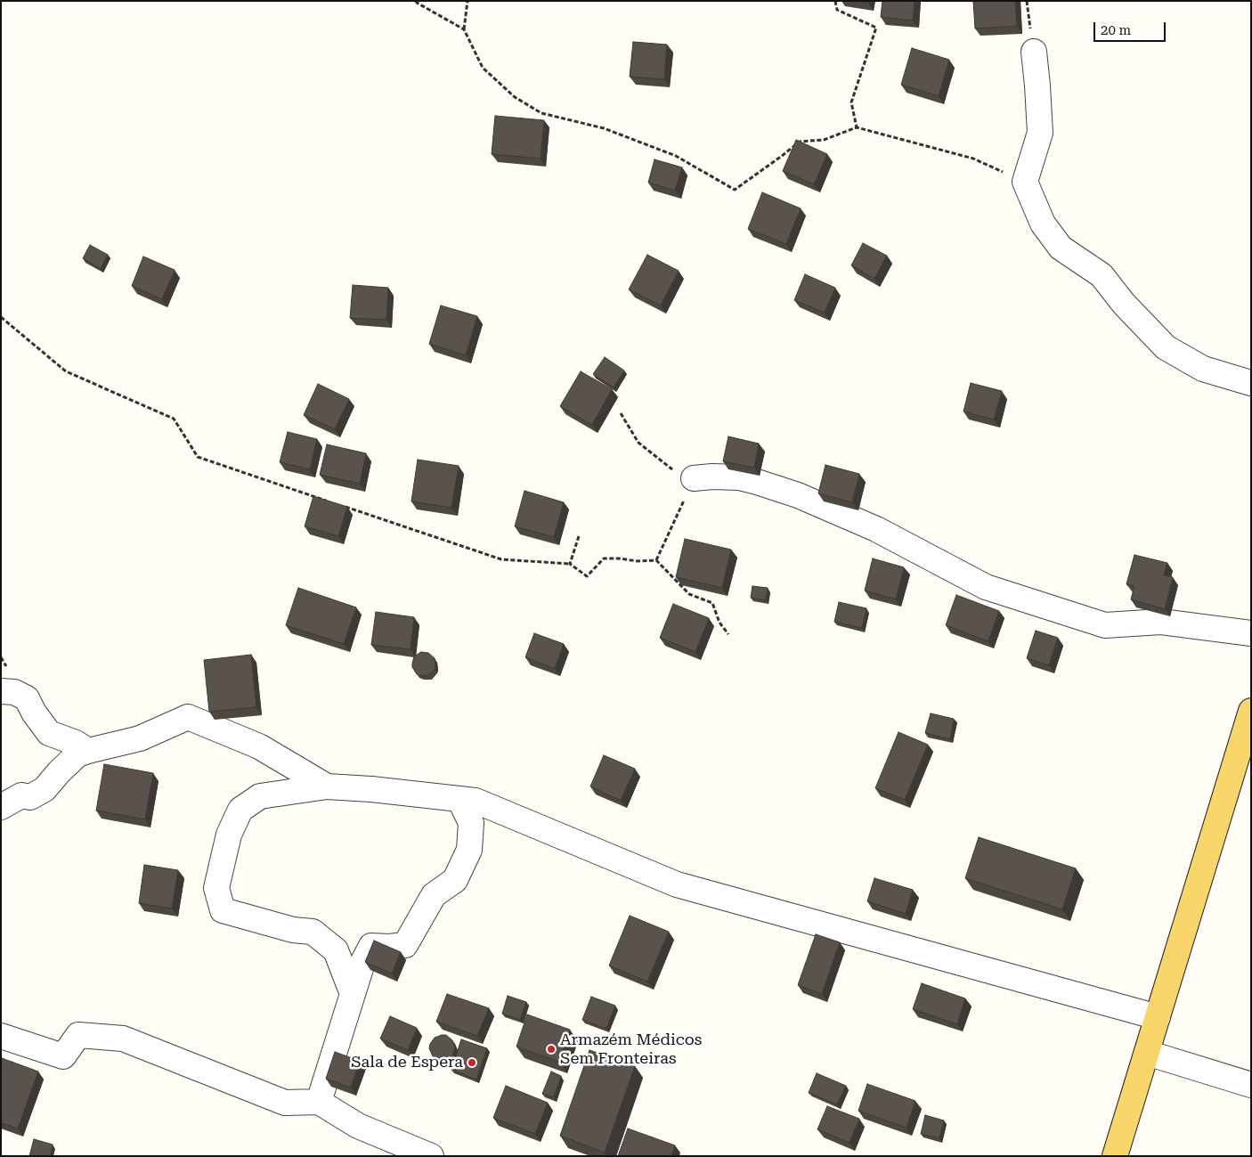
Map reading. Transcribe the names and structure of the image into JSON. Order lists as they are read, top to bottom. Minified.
{"places":["Armazém Médicos Sem Fronteiras","Sala de Espera"],"scale_bar":"20 m"}
